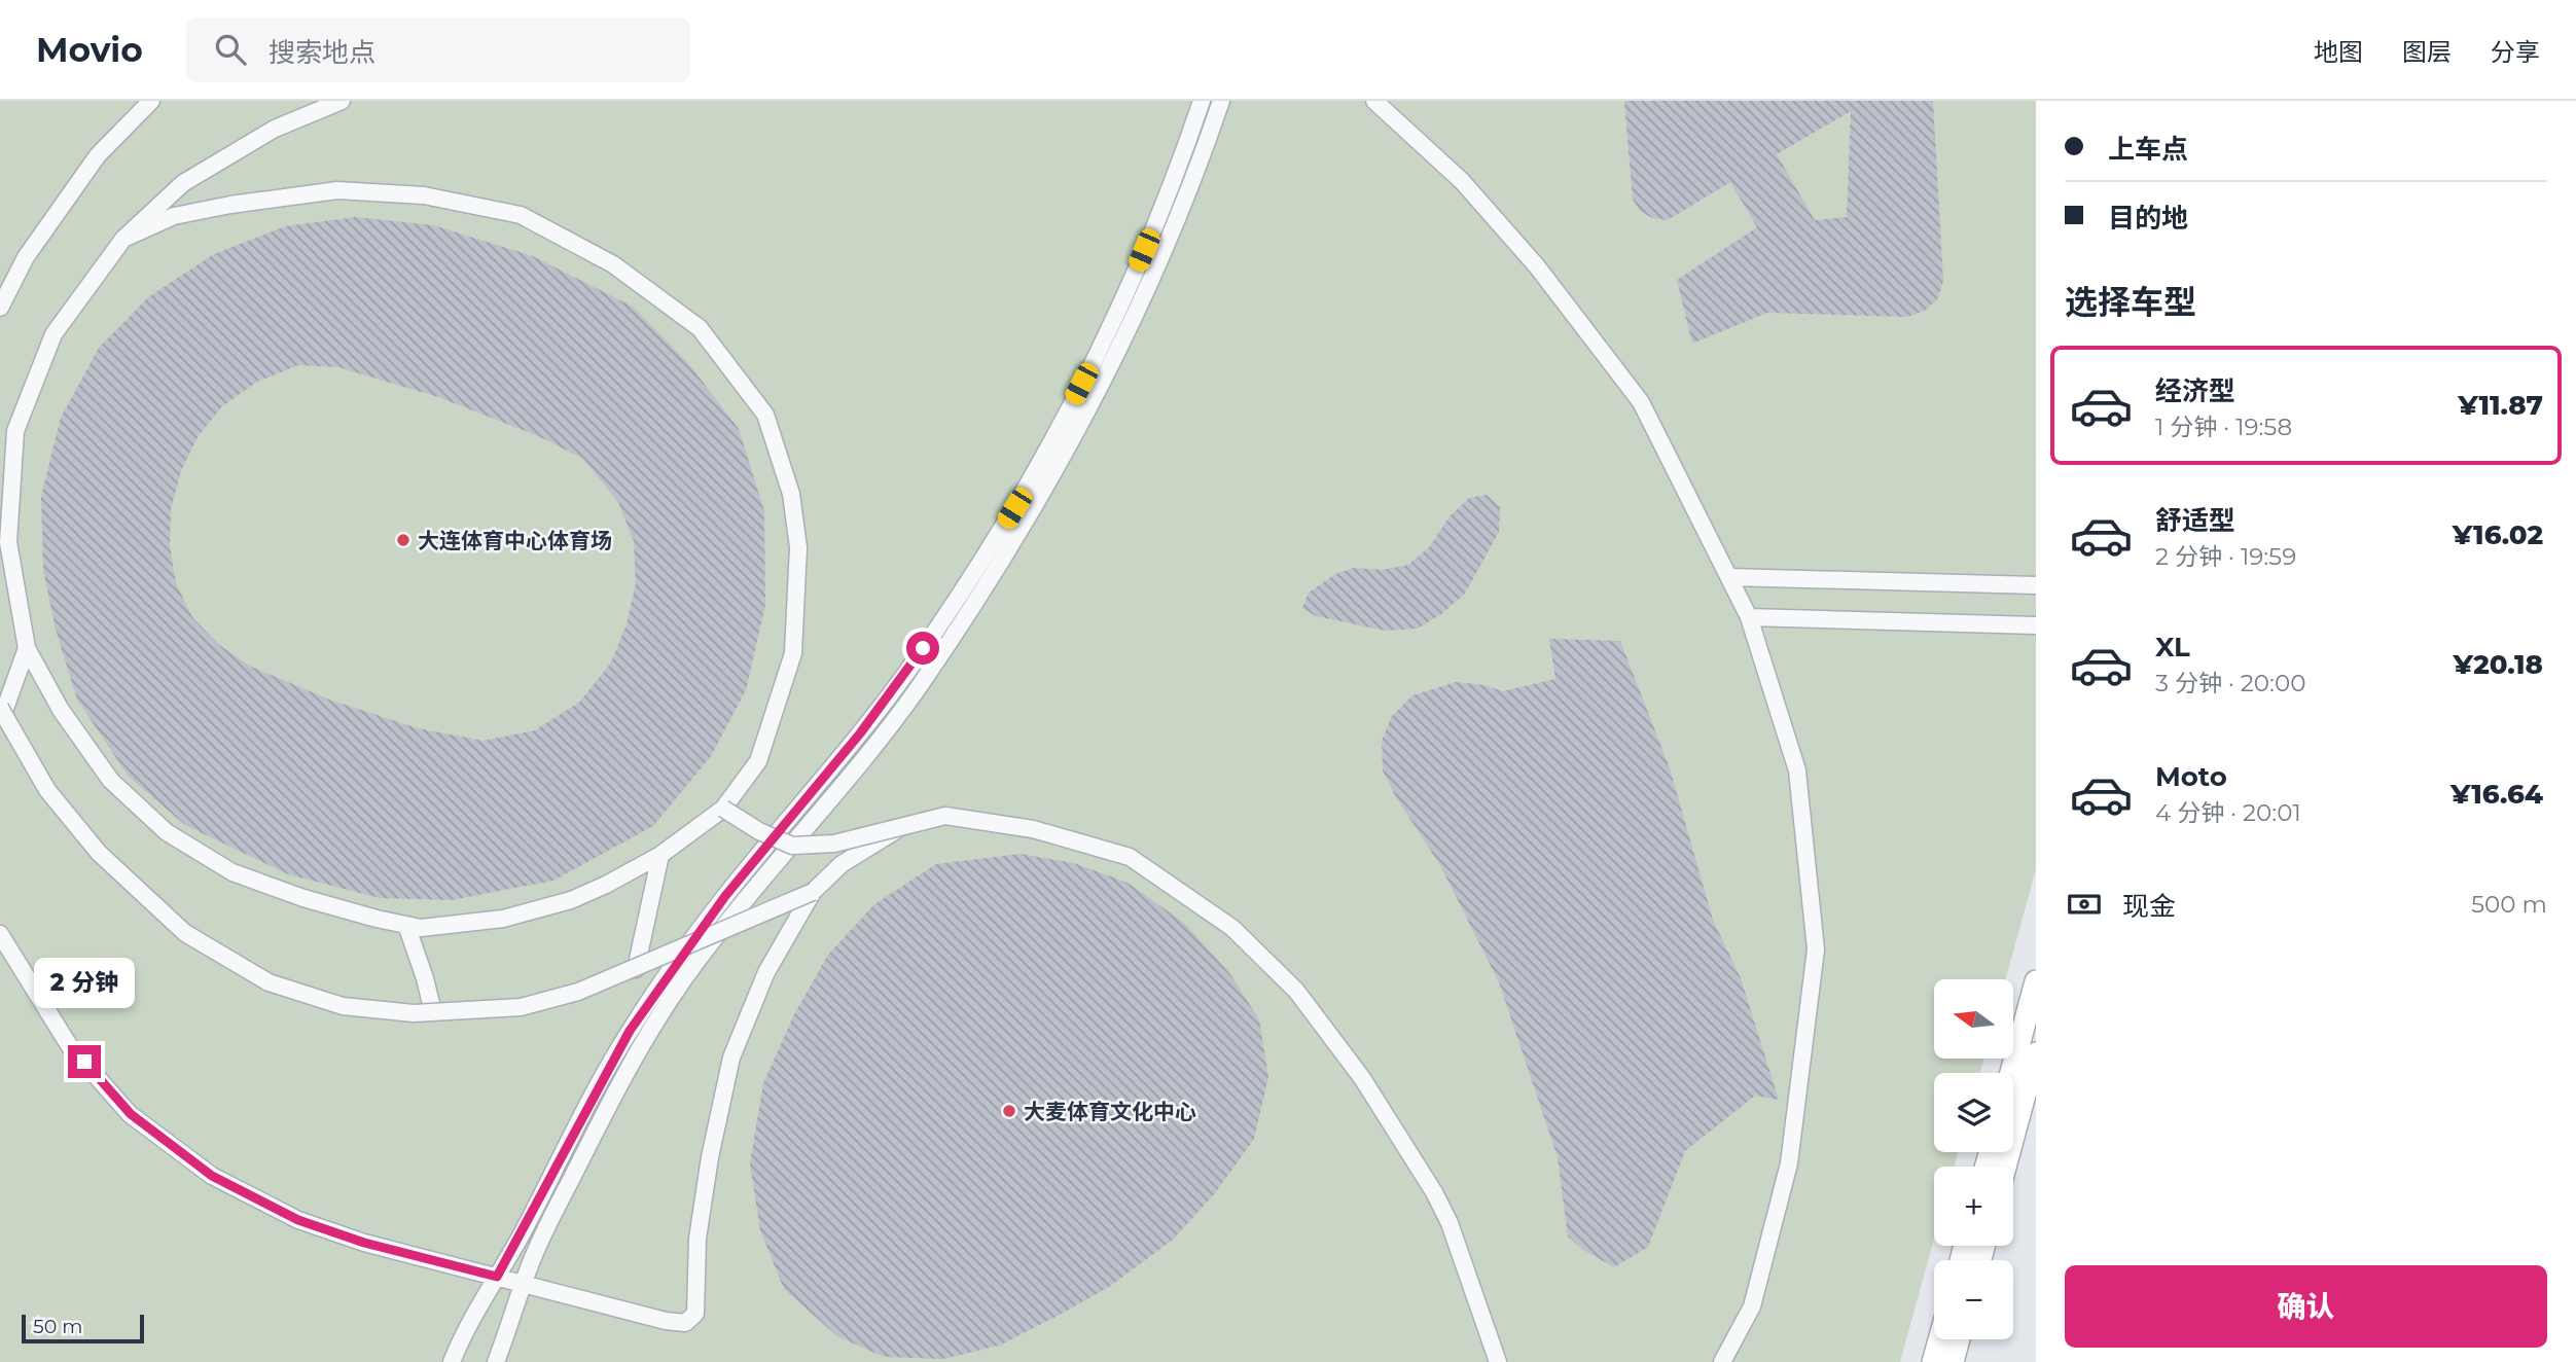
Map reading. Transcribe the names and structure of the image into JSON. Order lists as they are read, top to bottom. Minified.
{"places":["大连体育中心体育场","大麦体育文化中心"],"scale_bar":"50 m","north":"left","page":{"header":"Movio","search":"搜索地点","nav":["地图","图层","分享"],"banner":["上车点","目的地"],"heading":"选择车型","list":[{"name":"经济型","note":"1 分钟 · 19:58","value":"¥11.87"},{"name":"舒适型","note":"2 分钟 · 19:59","value":"¥16.02"},{"name":"XL","note":"3 分钟 · 20:00","value":"¥20.18"},{"name":"Moto","note":"4 分钟 · 20:01","value":"¥16.64"}],"pay":["现金","500 m"],"bubble":"2 分钟","map_buttons":["+","−"],"buttons":"确认","scale":"50 m"}}
